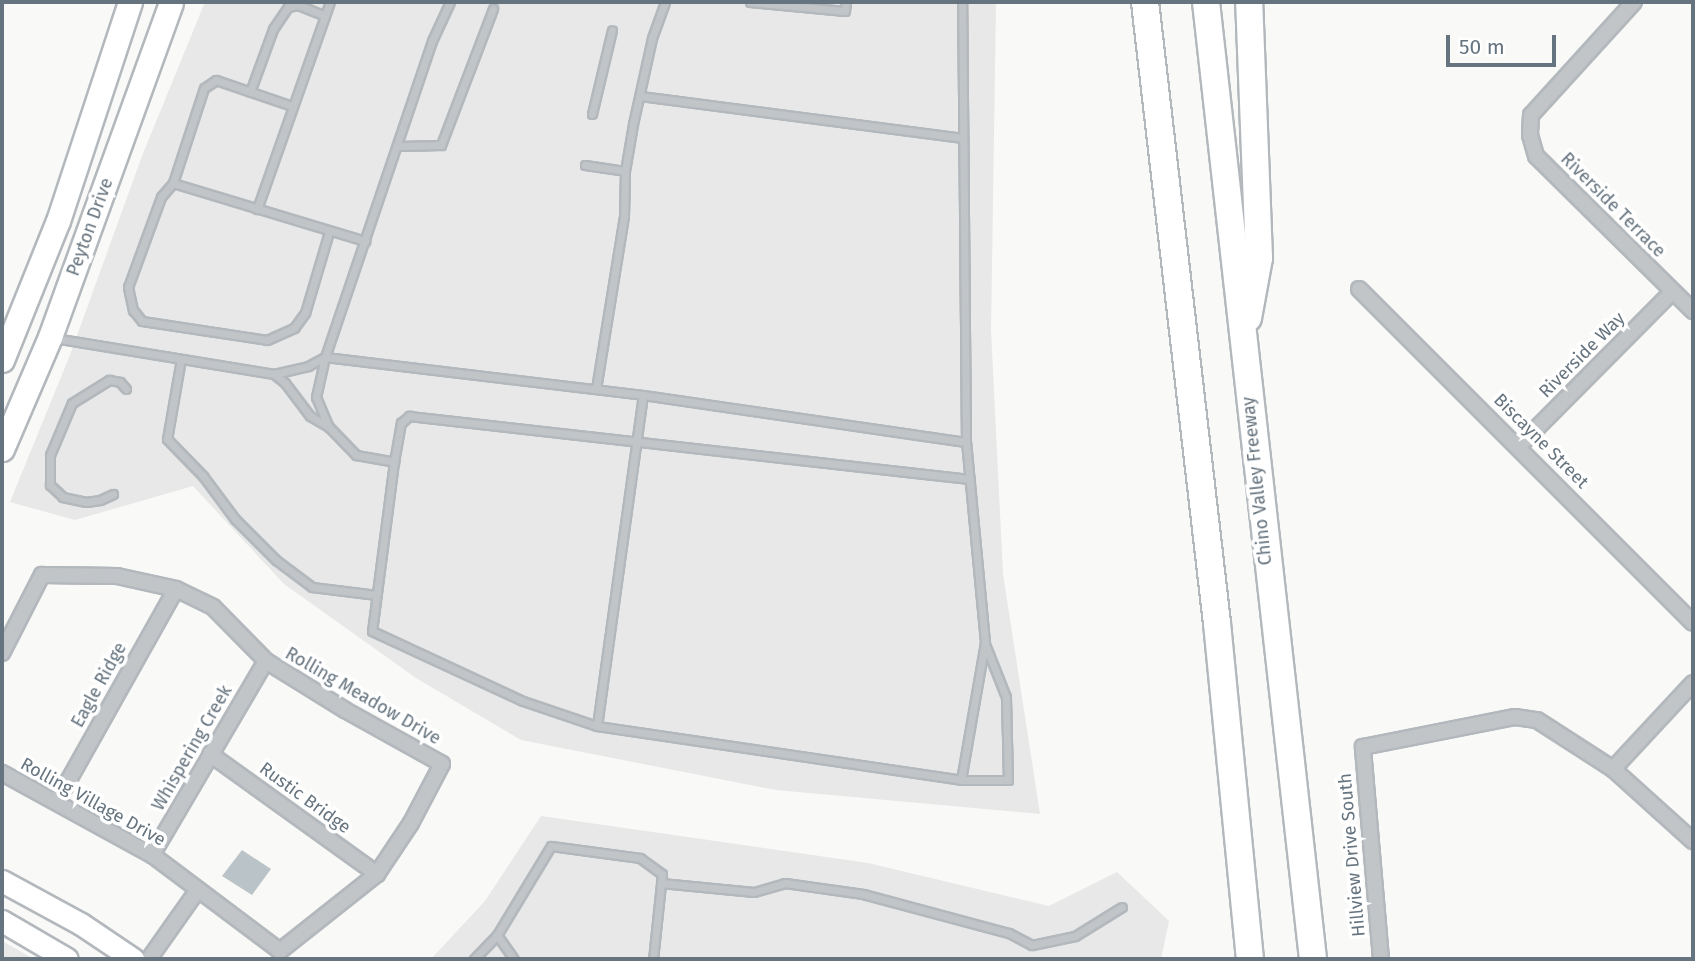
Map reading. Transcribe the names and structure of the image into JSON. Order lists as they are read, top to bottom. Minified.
{"streets":{"highway":["Chino Valley Freeway"],"main road":["Peyton Drive"],"street":["Riverside Terrace","Riverside Way","Biscayne Street","Eagle Ridge","Rolling Meadow Drive","Whispering Creek","Rustic Bridge","Rolling Village Drive","Hillview Drive South"]},"crossings":[["Riverside Terrace","Riverside Way"],["Riverside Way","Biscayne Street"],["Eagle Ridge","Rolling Meadow Drive"],["Eagle Ridge","Rolling Village Drive"],["Rolling Meadow Drive","Whispering Creek"],["Rolling Meadow Drive","Rustic Bridge"],["Rolling Meadow Drive","Rolling Village Drive"],["Whispering Creek","Rustic Bridge"],["Whispering Creek","Rolling Village Drive"],["Rustic Bridge","Rolling Village Drive"]],"scale_bar":"50 m"}
